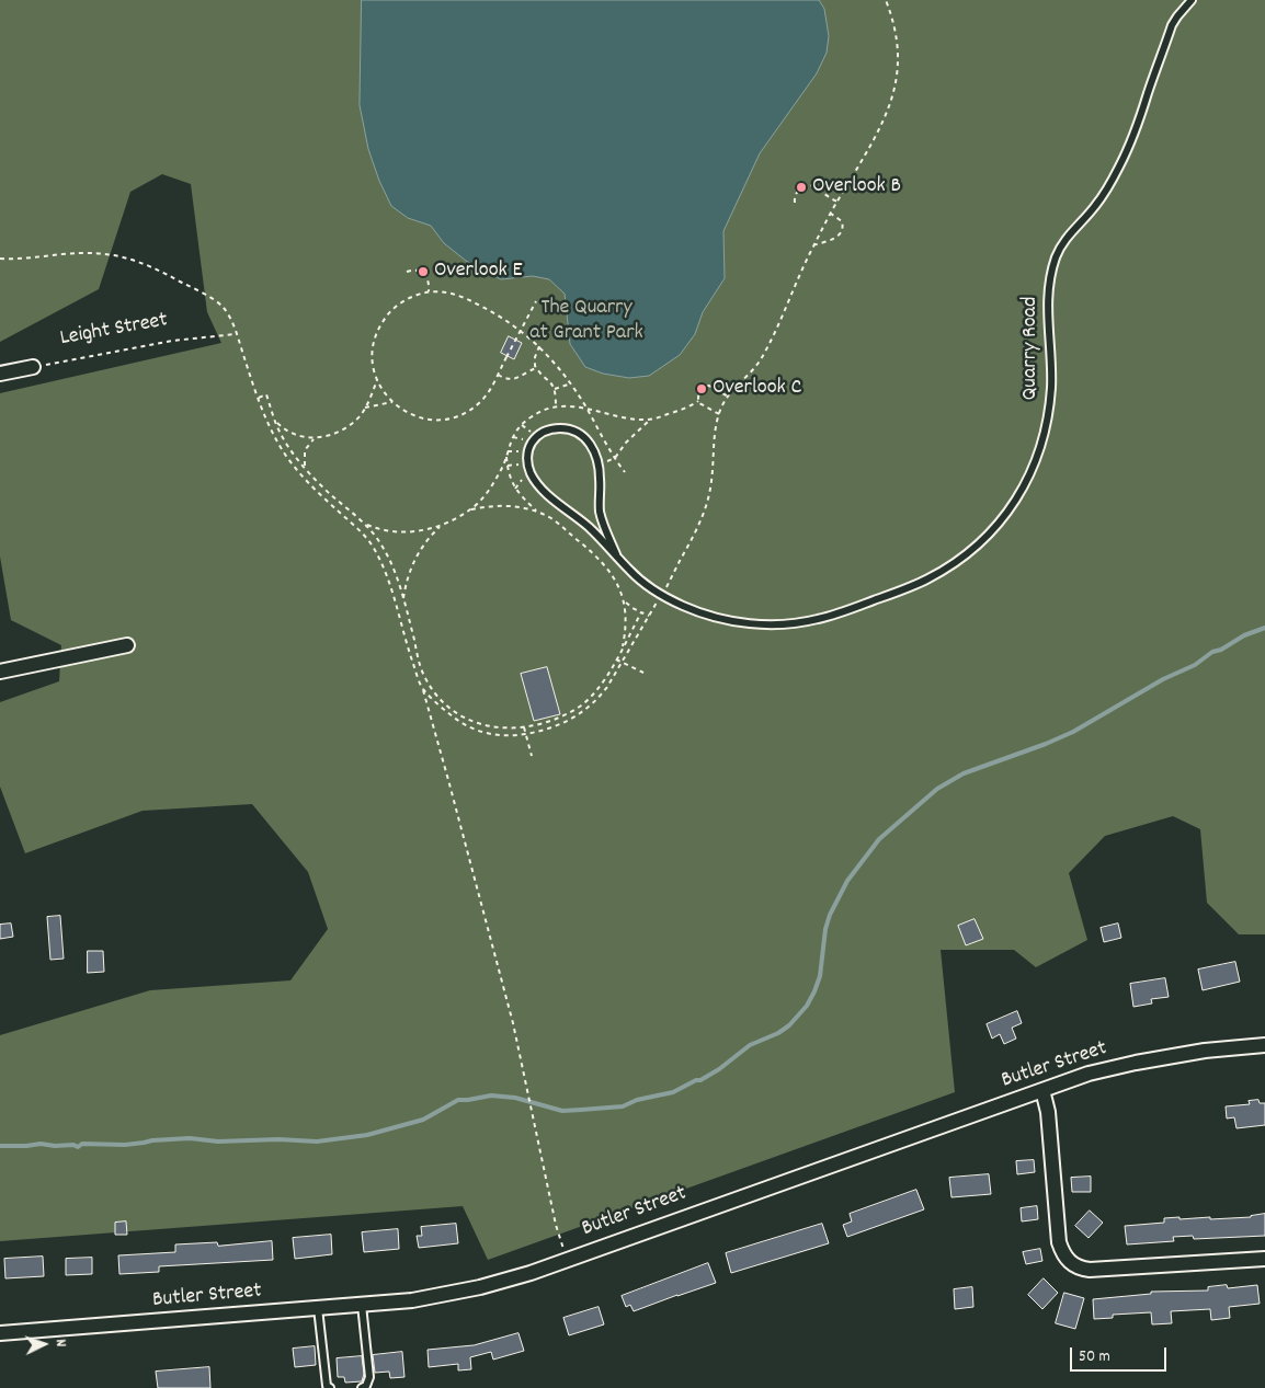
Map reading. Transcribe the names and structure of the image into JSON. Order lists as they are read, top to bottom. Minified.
{"streets":{"street":["Butler Street"],"lane":["Quarry Road"],"path":["Leight Street"]},"parks":["The Quarry at Grant Park"],"places":["Overlook B","Overlook E","Overlook C"],"scale_bar":"50 m","north":"right"}
